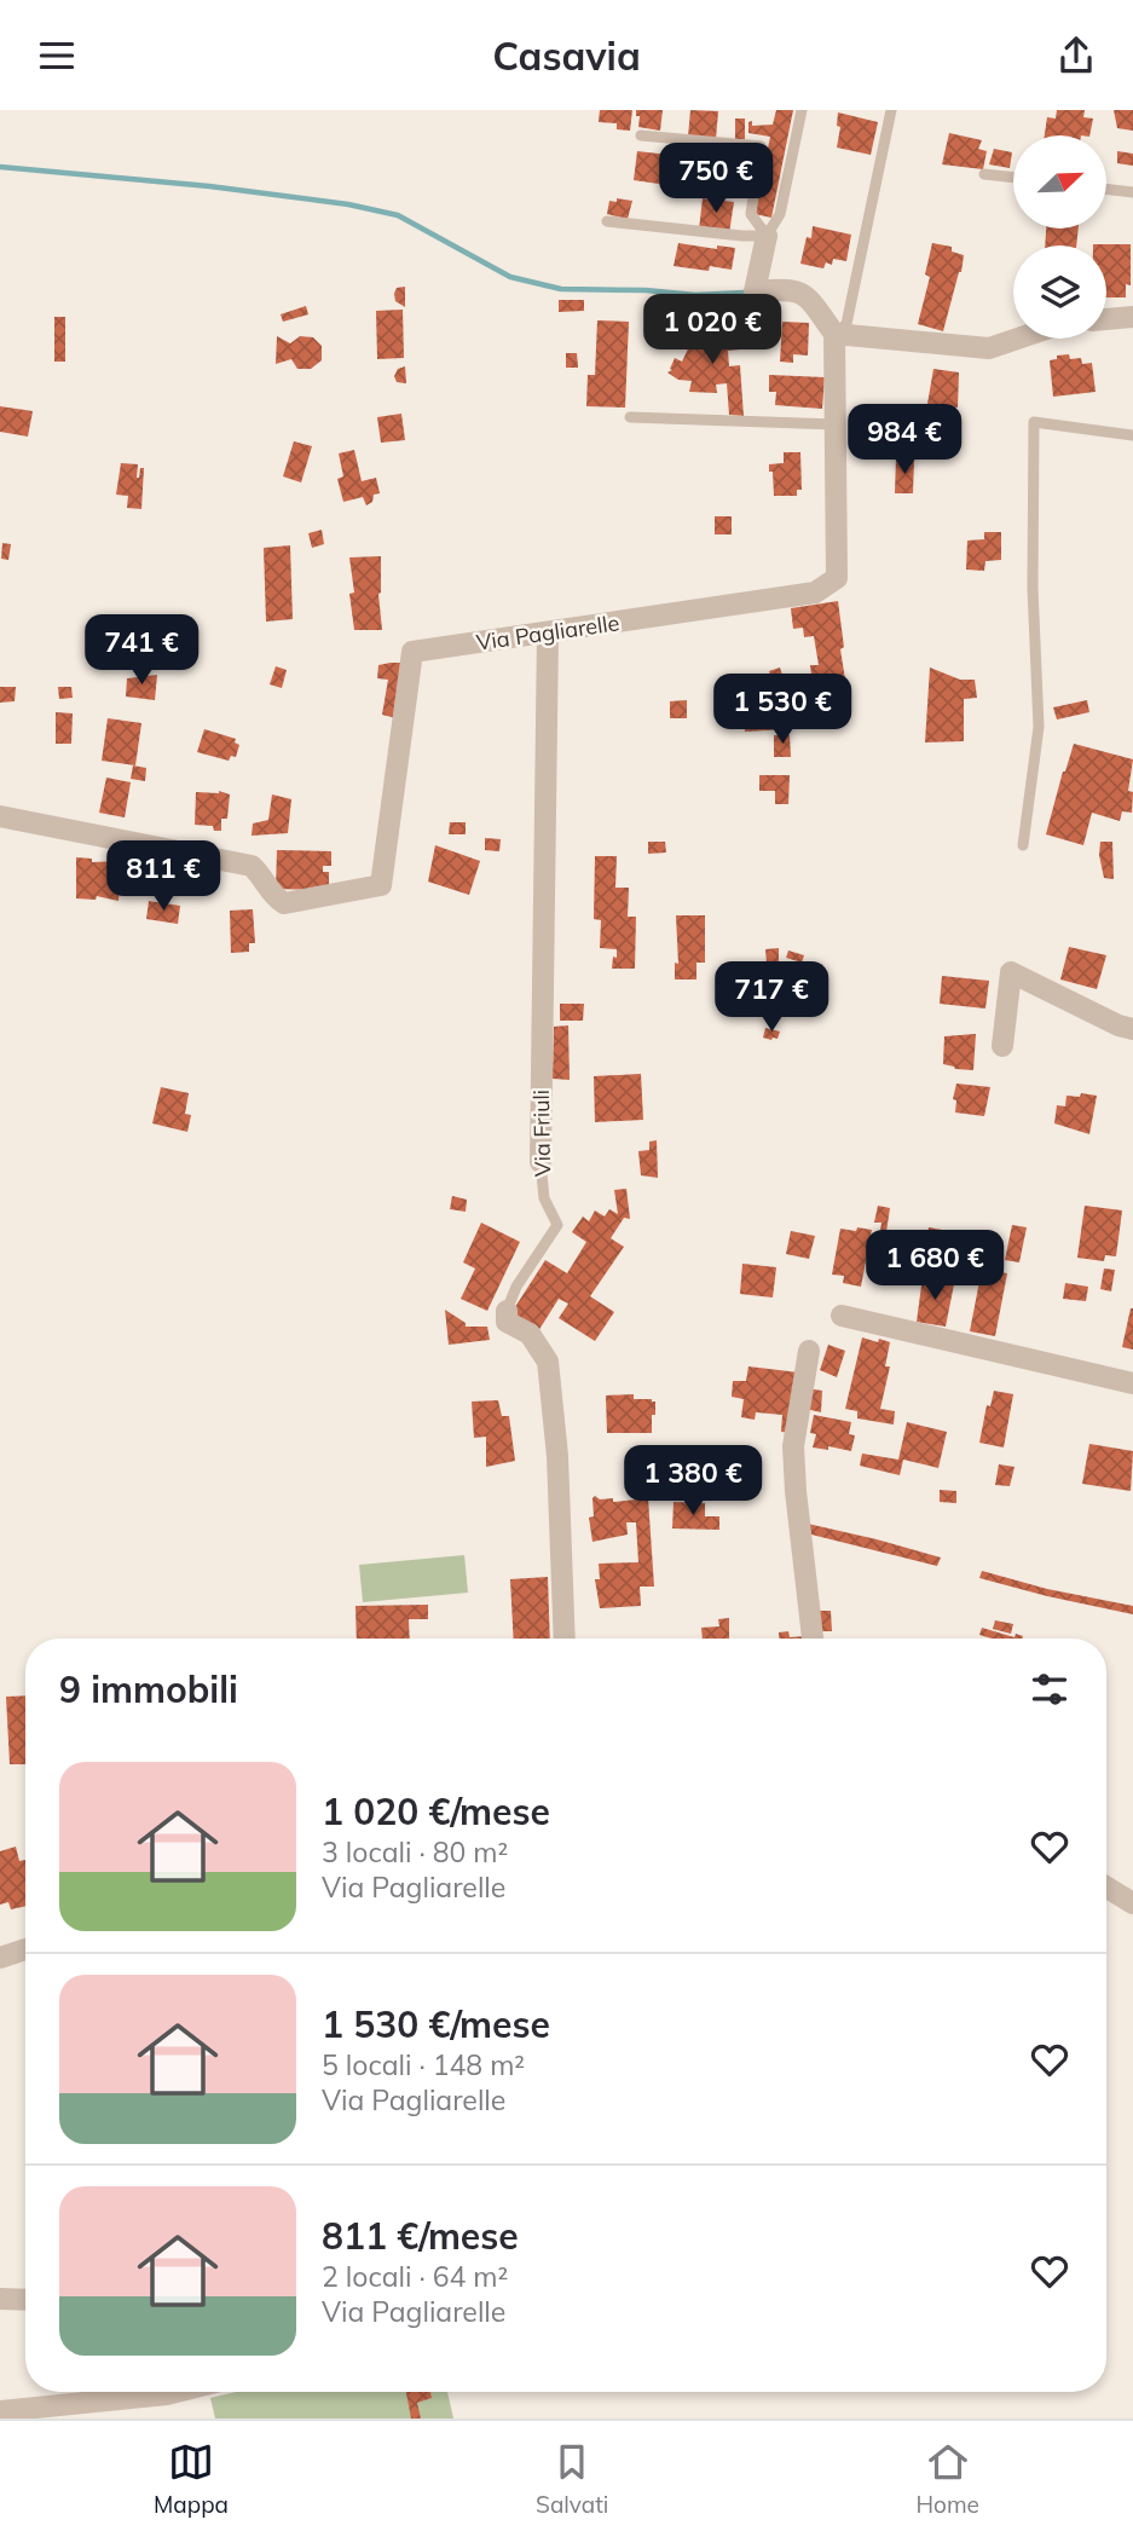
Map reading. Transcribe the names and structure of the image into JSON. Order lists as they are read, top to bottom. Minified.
{"streets":{"street":["Via Pagliarelle","Via Friuli"]},"crossings":[["Via Pagliarelle","Via Friuli"]],"north":"top right","page":{"header":"Casavia","price":["750 €","1 020 €","984 €","741 €","1 530 €","811 €","717 €","1 680 €","1 380 €"],"heading":"9 immobili","list":[{"name":"1 020 €/mese","note":"3 locali · 80 m² · Via Pagliarelle"},{"name":"1 530 €/mese","note":"5 locali · 148 m² · Via Pagliarelle"},{"name":"811 €/mese","note":"2 locali · 64 m² · Via Pagliarelle"}],"tabs":["Mappa","Salvati","Home"]}}
